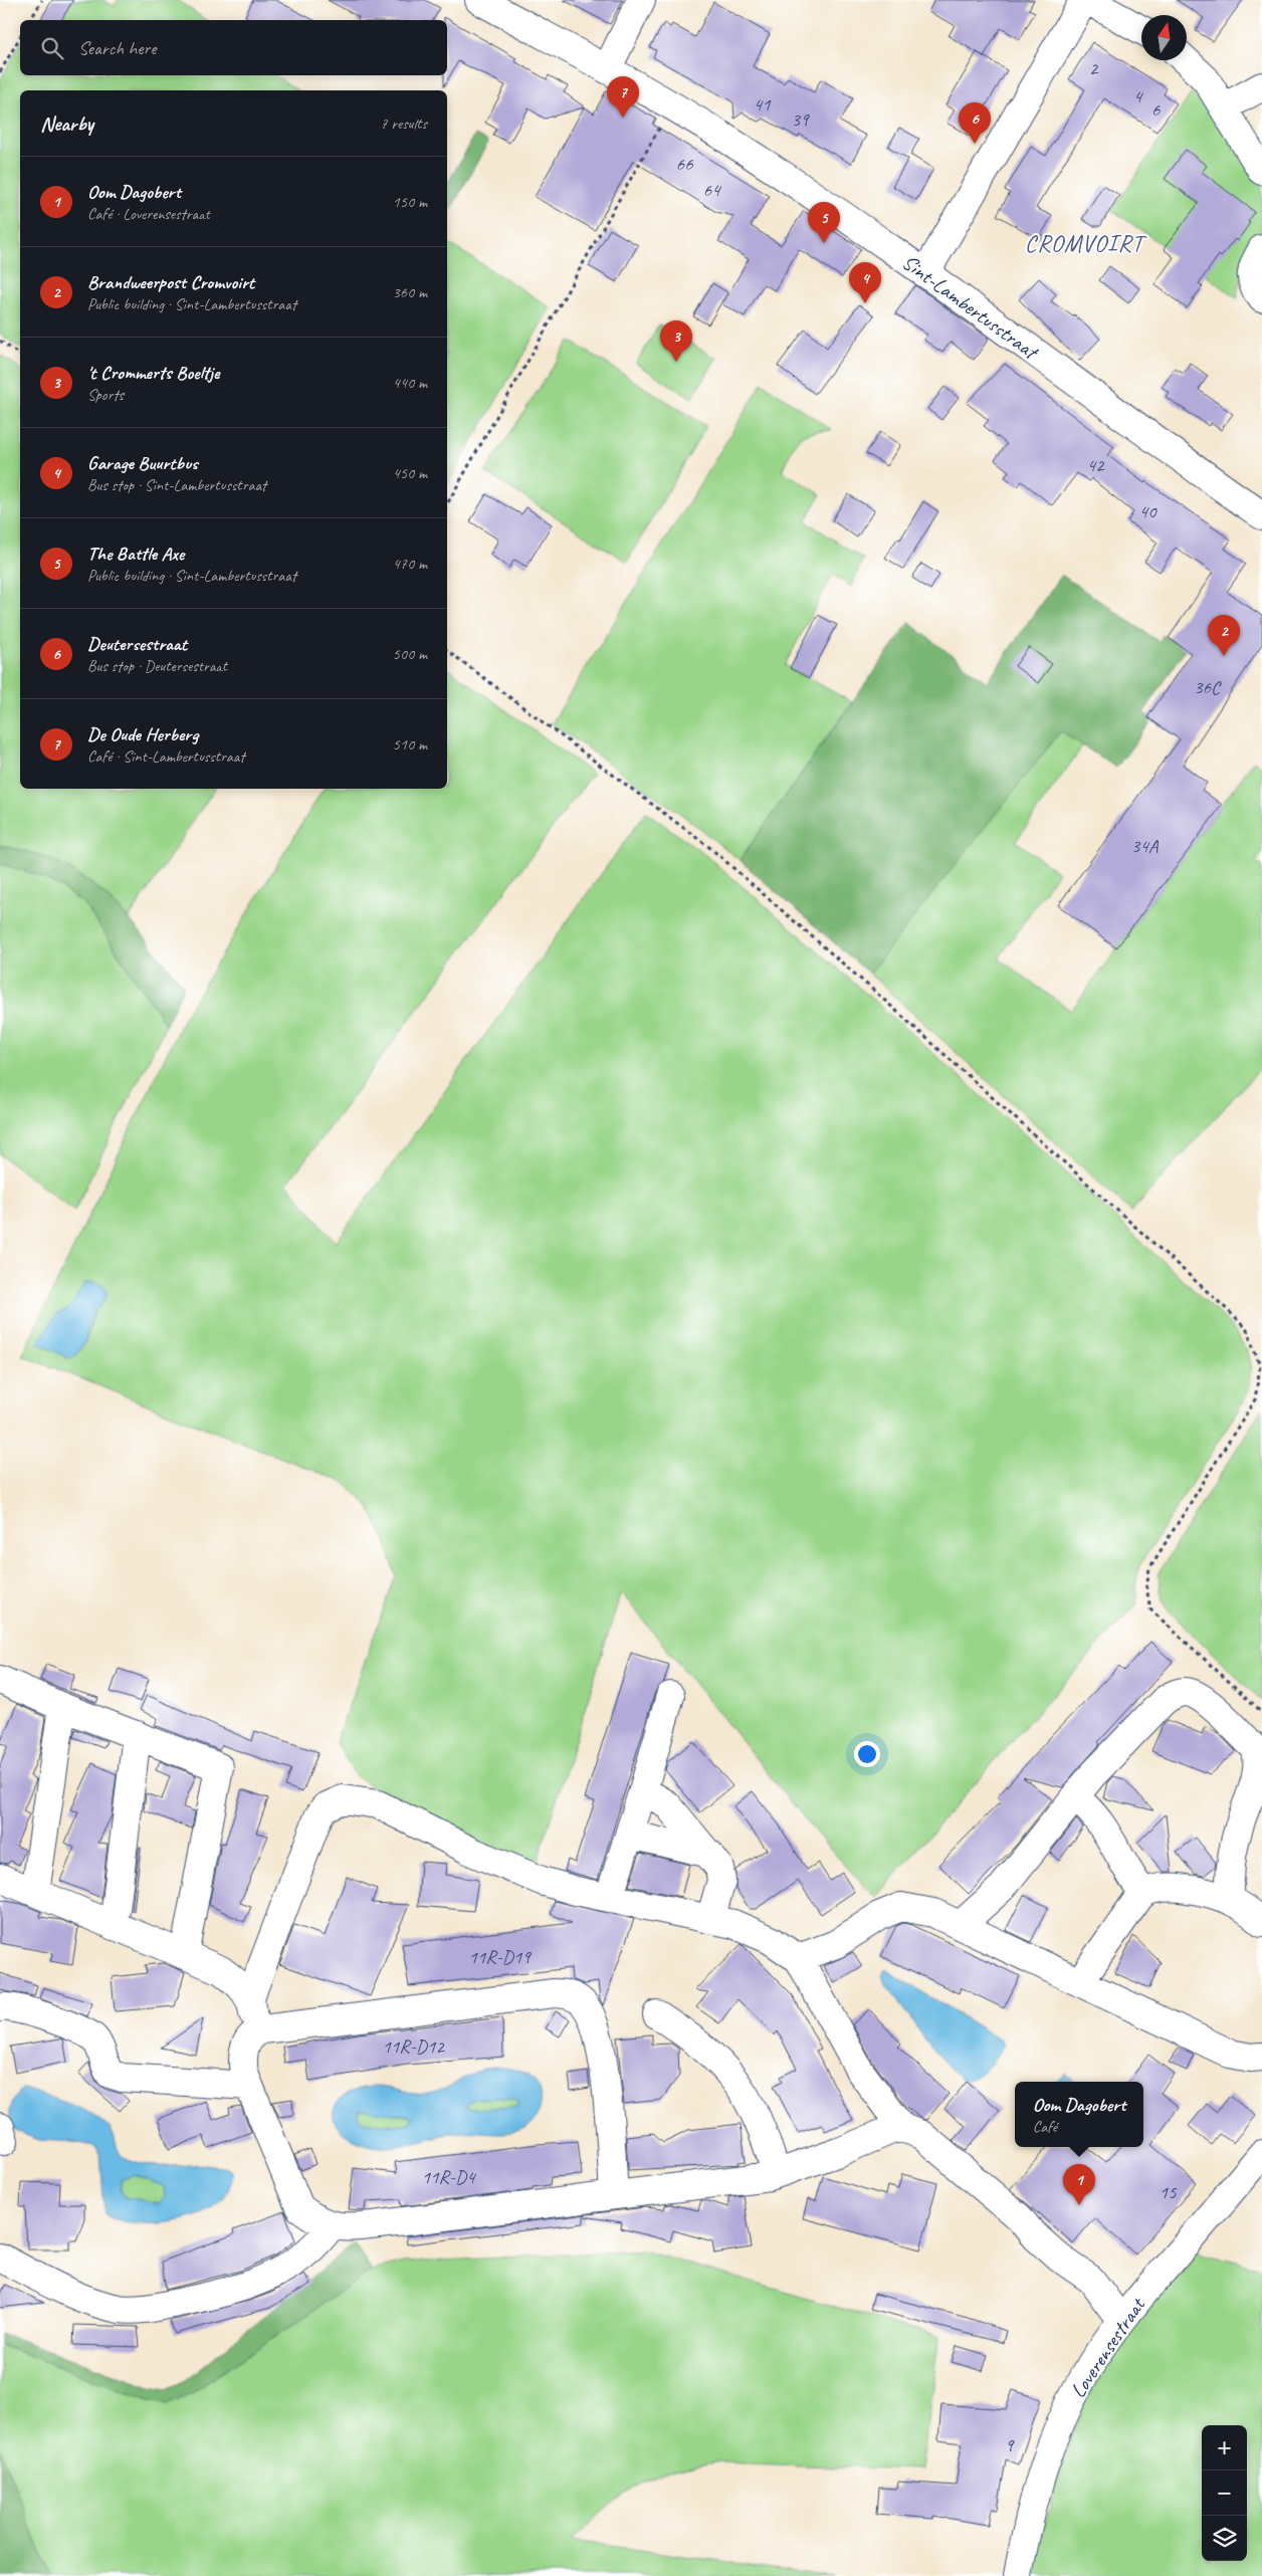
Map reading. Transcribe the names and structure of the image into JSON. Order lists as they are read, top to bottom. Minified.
{"streets":{"street":["Sint-Lambertusstraat","Loverensestraat"]},"districts":["CROMVOIRT"],"house_numbers":["2","4","41","6","39","66","64","42","40","36C","34A","11R-D19","11R-D12","11R-D4","15","9"],"north":"top","page":{"search":"Search here","pins":["7","6","5","4","3","2","1"],"heading":["Nearby","7 results"],"list":[{"mark":"1","name":"Oom Dagobert","note":"Café · Loverensestraat","value":"150 m"},{"mark":"2","name":"Brandweerpost Cromvoirt","note":"Public building · Sint-Lambertusstraat","value":"360 m"},{"mark":"3","name":"'t Crommerts Boeltje","note":"Sports","value":"440 m"},{"mark":"4","name":"Garage Buurtbus","note":"Bus stop · Sint-Lambertusstraat","value":"450 m"},{"mark":"5","name":"The Battle Axe","note":"Public building · Sint-Lambertusstraat","value":"470 m"},{"mark":"6","name":"Deutersestraat","note":"Bus stop · Deutersestraat","value":"500 m"},{"mark":"7","name":"De Oude Herberg","note":"Café · Sint-Lambertusstraat","value":"510 m"}],"popup":["Oom Dagobert","Café"],"map_buttons":["+","−"]}}
